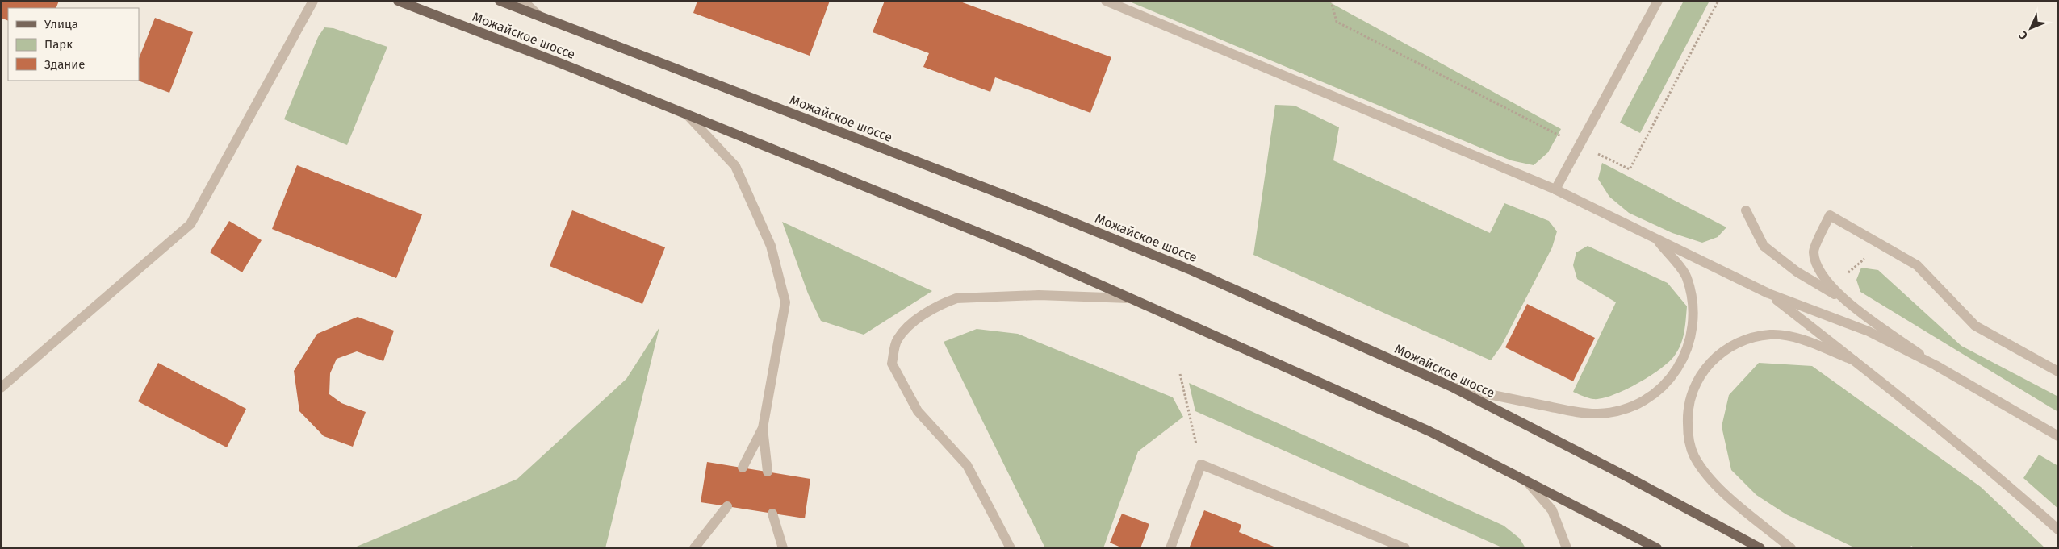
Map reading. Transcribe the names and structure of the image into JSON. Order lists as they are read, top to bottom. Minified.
{"streets":{"main road":["Можайское шоссе"]},"legend":["Улица","Парк","Здание"],"north":"bottom left"}
